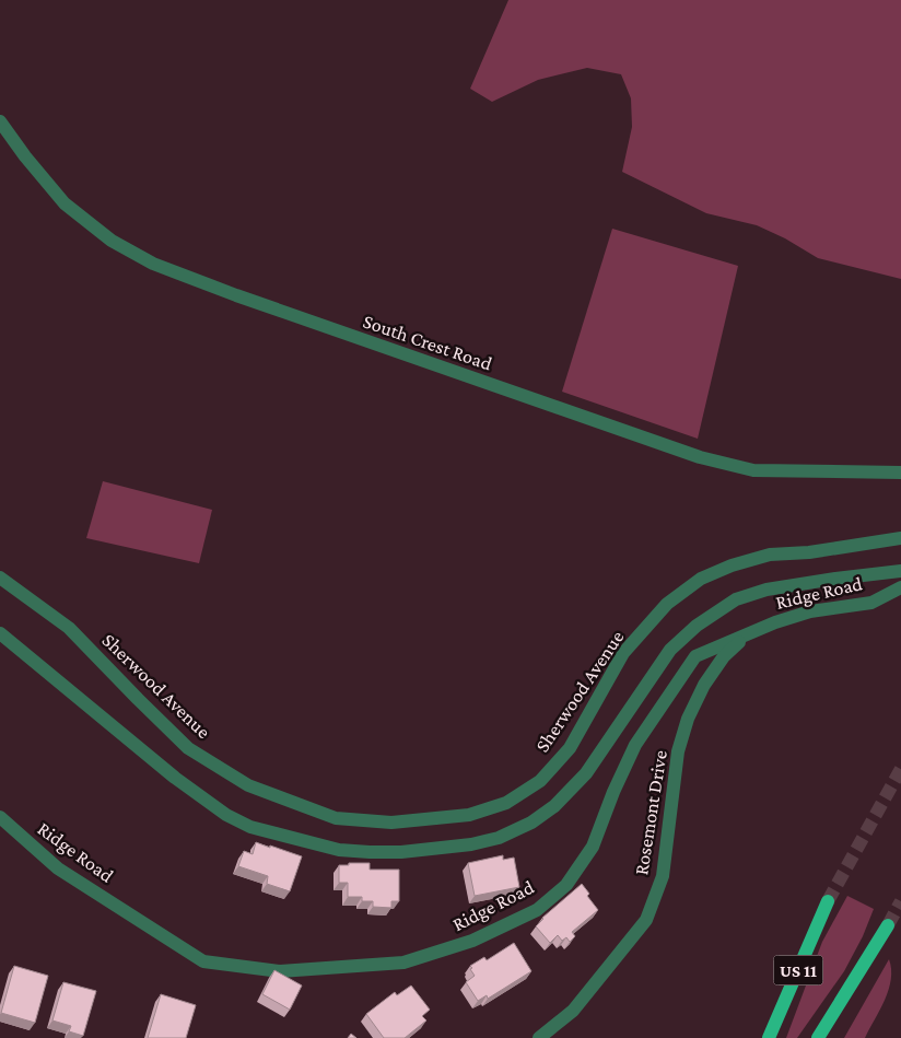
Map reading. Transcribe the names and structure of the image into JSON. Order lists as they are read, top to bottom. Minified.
{"streets":{"main road":["US 11"],"street":["South Crest Road","Ridge Road","Sherwood Avenue","Rosemont Drive"]},"crossings":[["Ridge Road","Rosemont Drive"]]}
